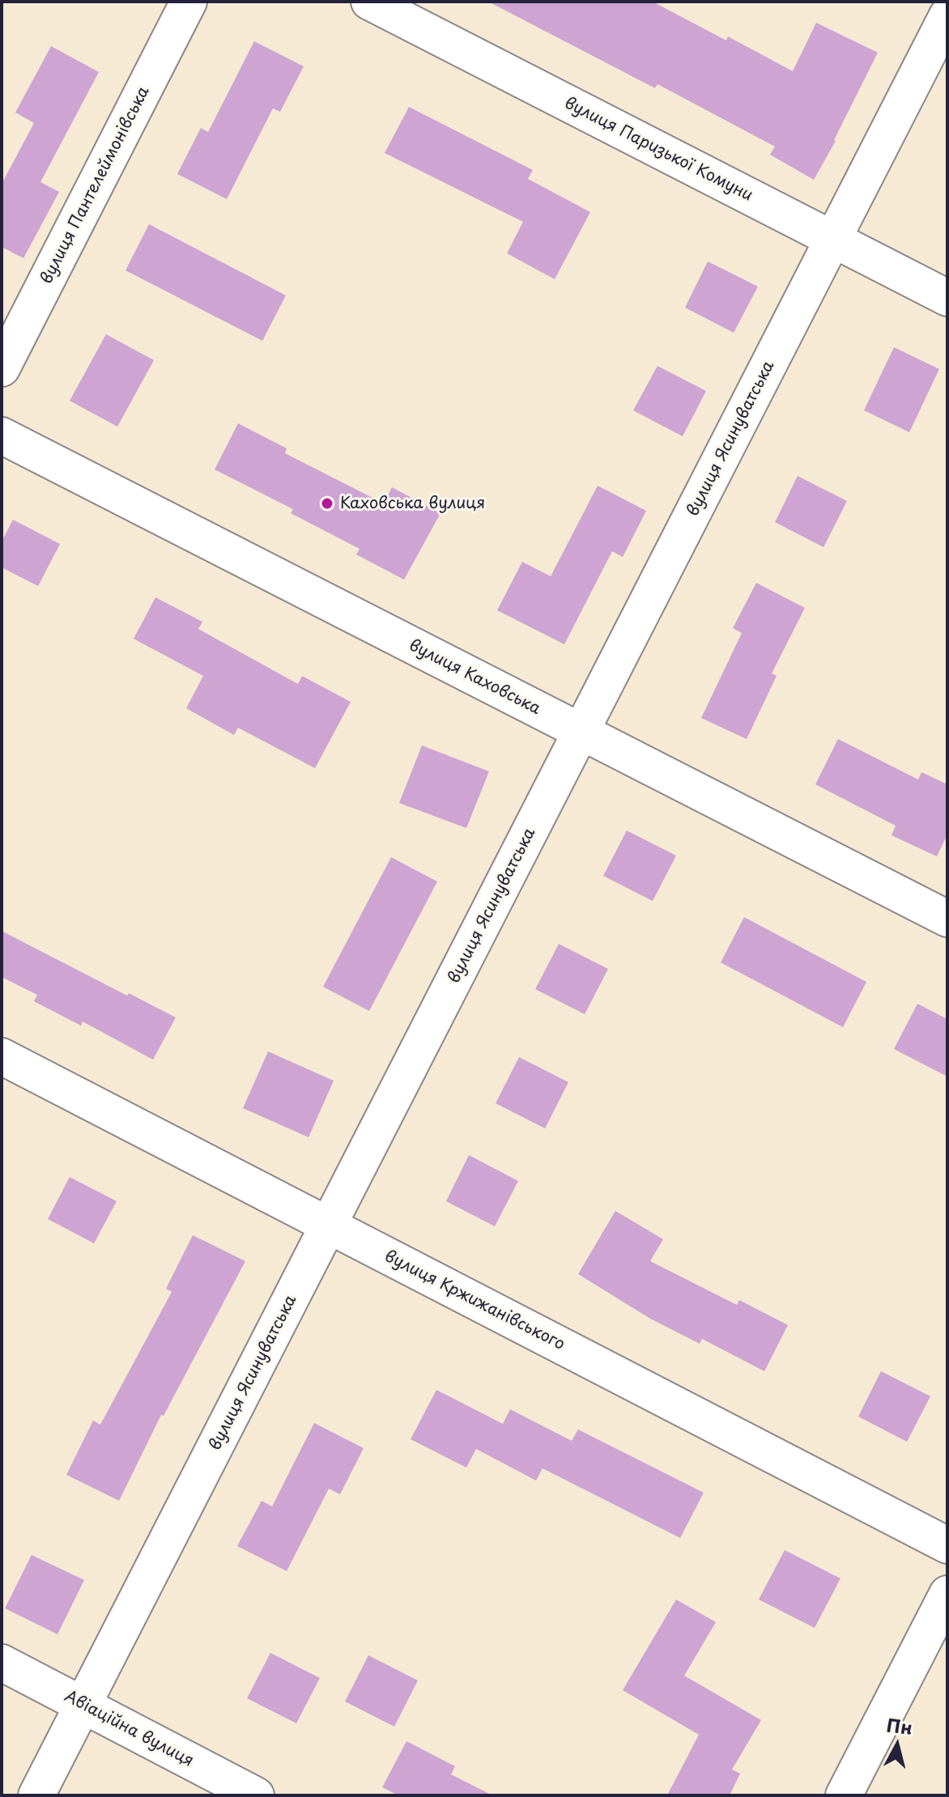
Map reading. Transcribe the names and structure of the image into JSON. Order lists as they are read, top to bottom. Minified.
{"streets":{"street":["вулиця Паризької Комуни","вулиця Пантелеймонівська","вулиця Ясинуватська","вулиця Каховська","вулиця Кржижанівського","Авіаційна вулиця"]},"crossings":[["вулиця Паризької Комуни","вулиця Ясинуватська"],["вулиця Ясинуватська","вулиця Каховська"],["вулиця Ясинуватська","вулиця Кржижанівського"],["вулиця Ясинуватська","Авіаційна вулиця"]],"places":["Каховська вулиця"],"north":"top"}
